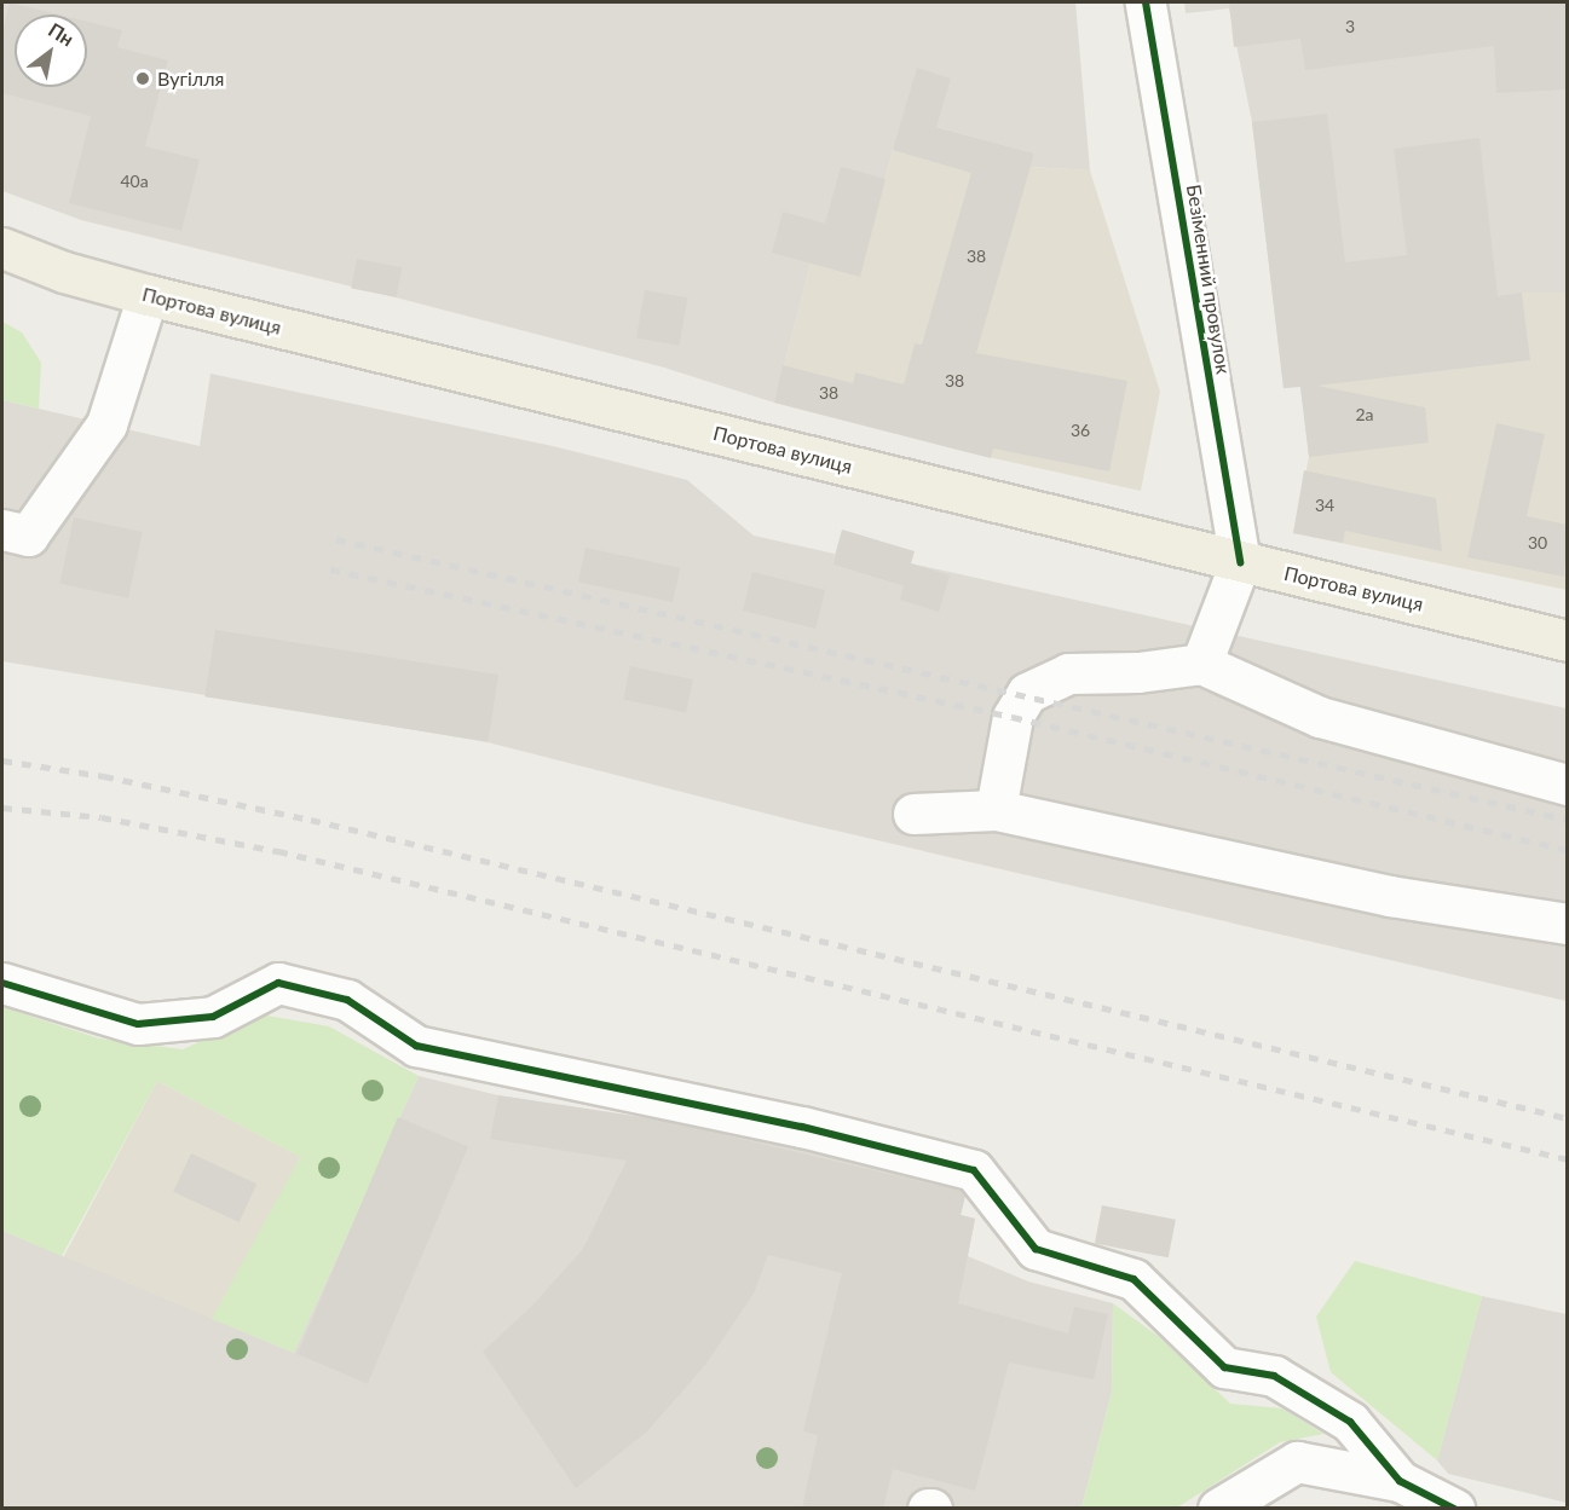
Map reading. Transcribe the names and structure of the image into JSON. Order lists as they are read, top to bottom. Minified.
{"streets":{"main road":["Портова вулиця"],"street":["Безіменний провулок"]},"crossings":[["Безіменний провулок","Портова вулиця"]],"places":["Вугілля"],"house_numbers":["3","40а","38","38","38","2а","36","34","30"],"north":"top right"}
